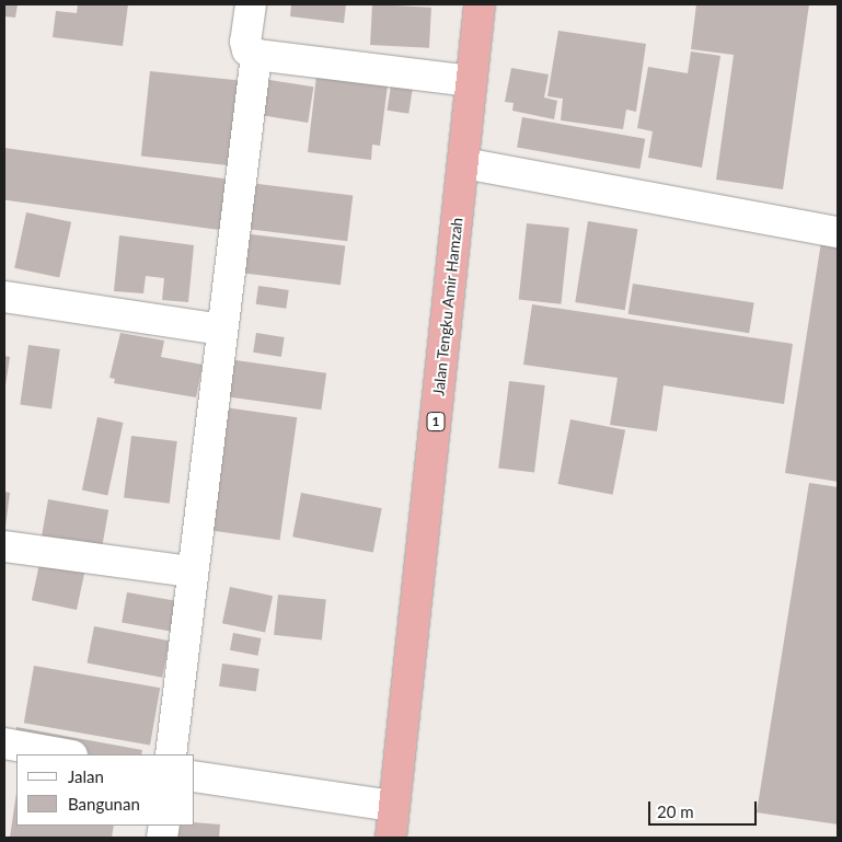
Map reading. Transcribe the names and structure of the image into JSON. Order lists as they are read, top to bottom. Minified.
{"streets":{"highway":["Jalan Tengku Amir Hamzah","1"]},"legend":["Jalan","Bangunan"],"scale_bar":"20 m"}
